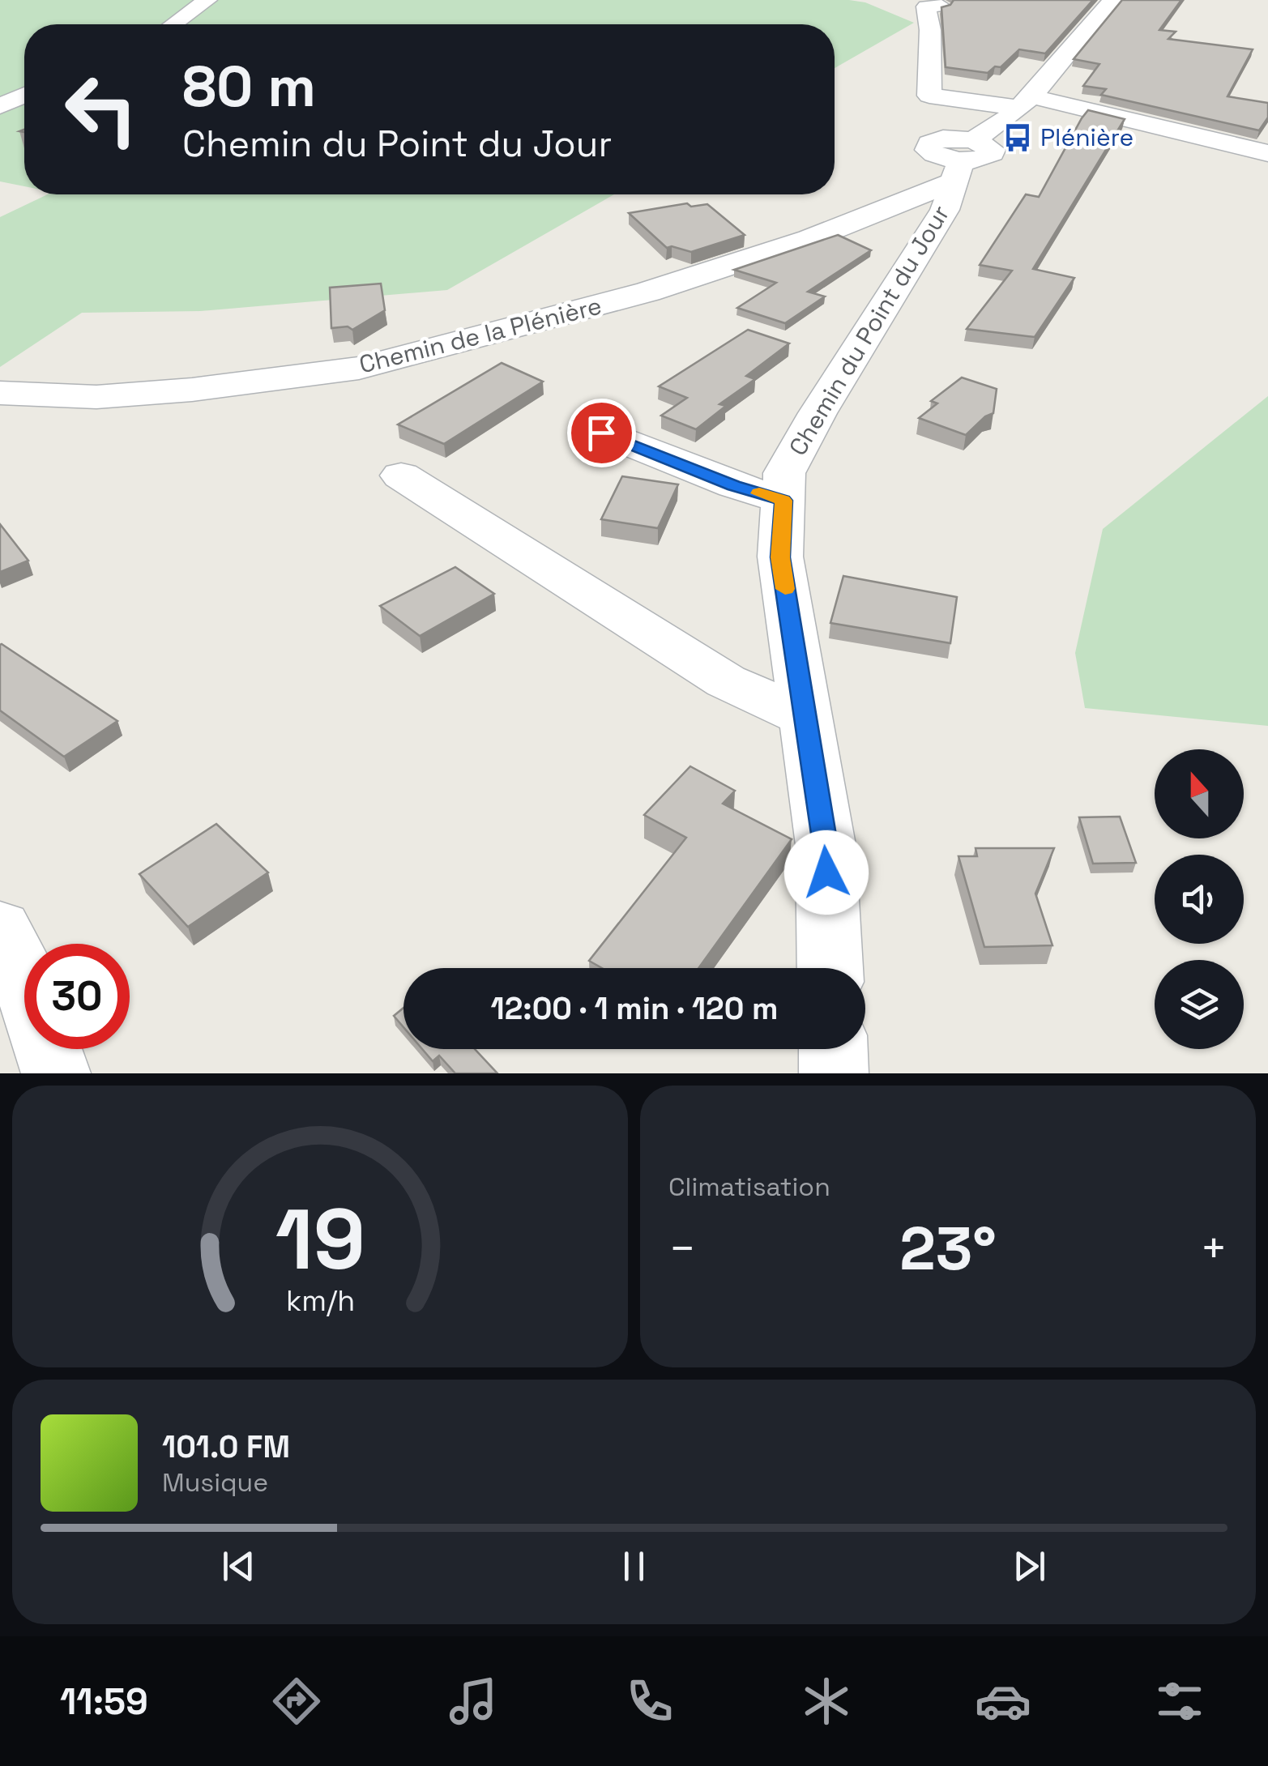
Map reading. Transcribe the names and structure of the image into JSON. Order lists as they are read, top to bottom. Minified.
{"streets":{"street":["Chemin du Point du Jour","Chemin de la Plénière"]},"crossings":[["Chemin du Point du Jour","Chemin de la Plénière"]],"places":{"bus stop":["Plénière"]},"north":"top","page":{"turn":["80 m","Chemin du Point du Jour"],"limit":"30","trip":"12:00 · 1 min · 120 m","tile":"Climatisation","heat":["−","23°","+"],"song":["101.0 FM","Musique"],"tabs":"11:59","gauge":["19","km/h"]}}
